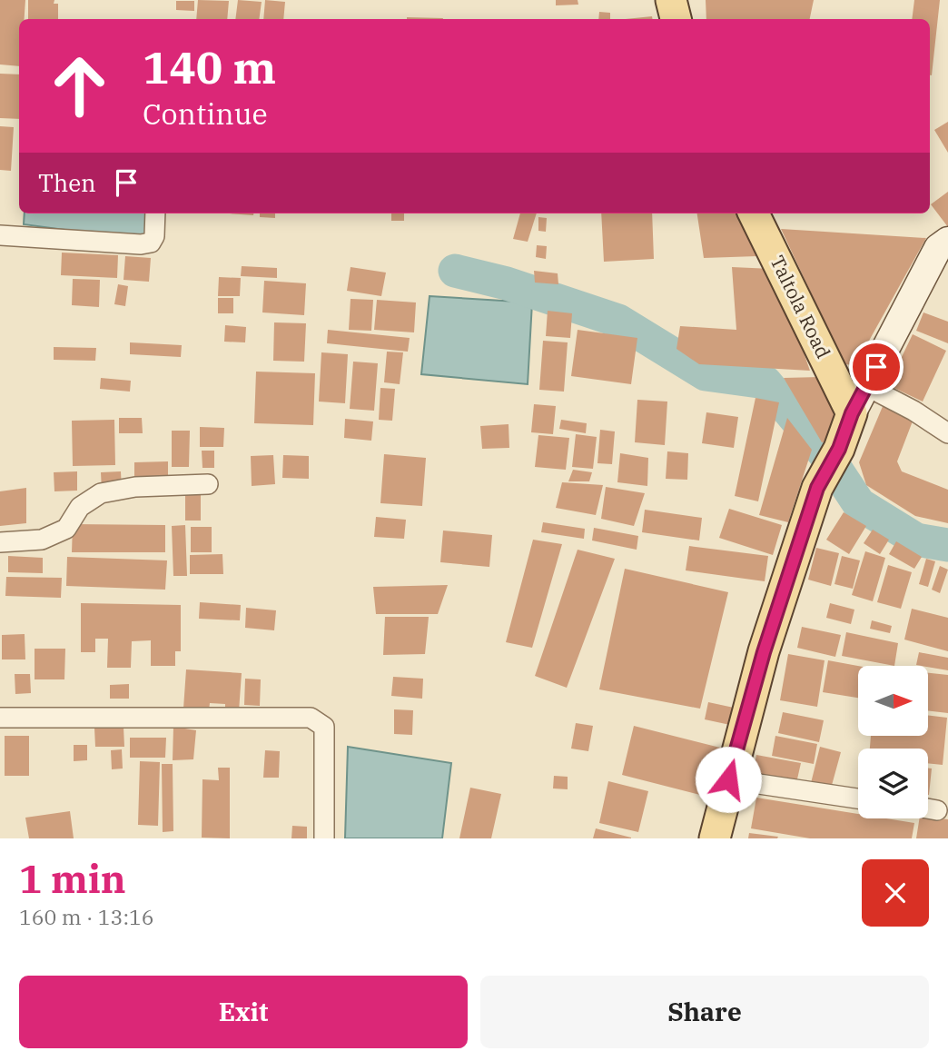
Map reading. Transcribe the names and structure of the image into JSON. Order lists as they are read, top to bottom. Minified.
{"streets":{"main road":["Taltola Road"]},"north":"right","page":{"turn":["140 m","Continue"],"then":"Then","heading":["1 min","160 m · 13:16"],"buttons":["Exit","Share"]}}
